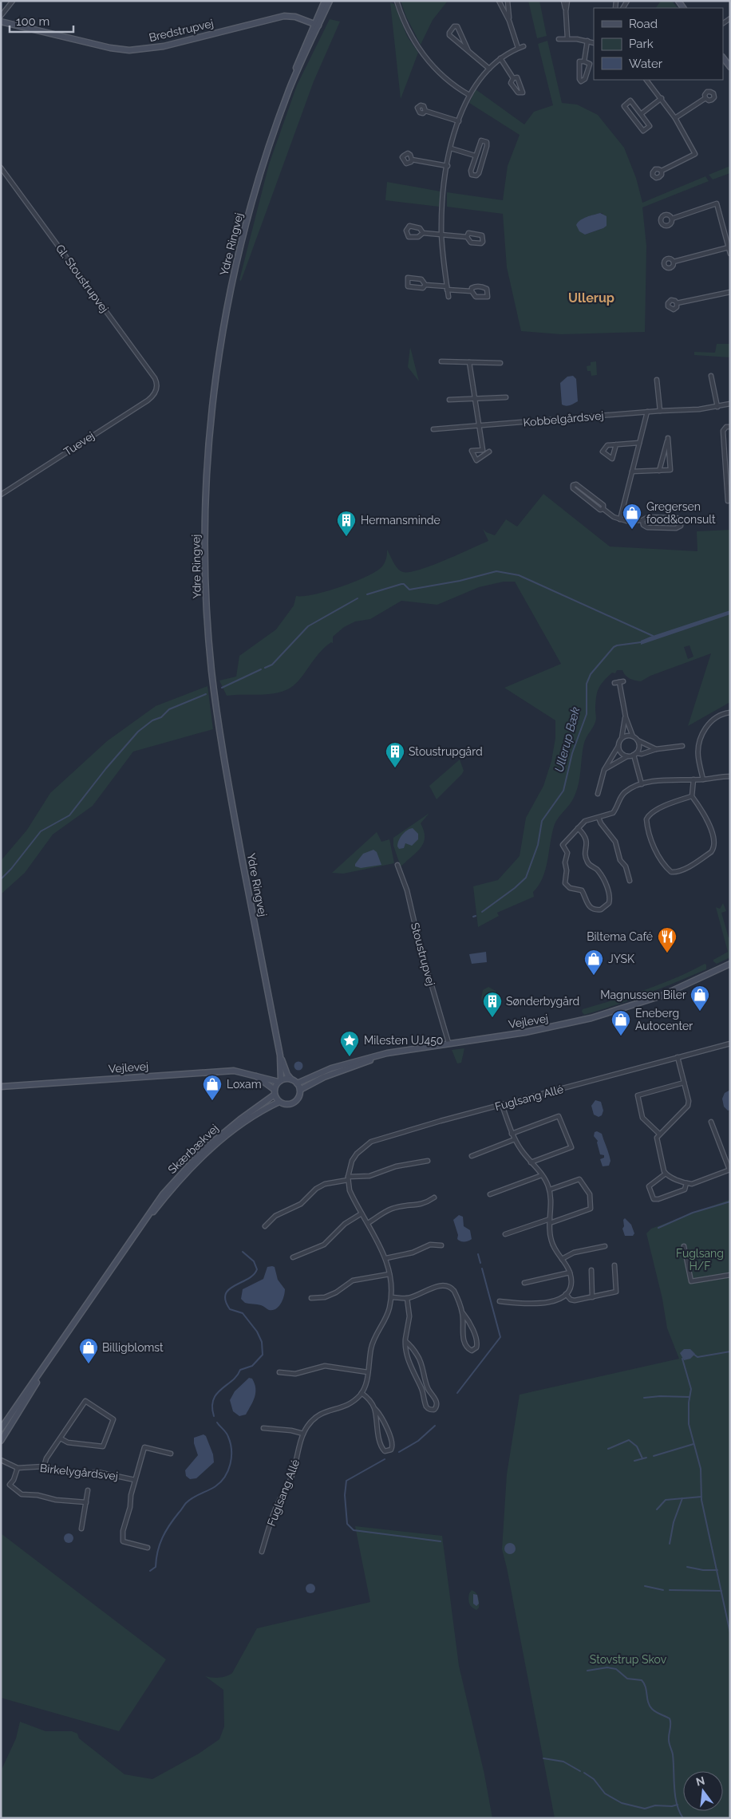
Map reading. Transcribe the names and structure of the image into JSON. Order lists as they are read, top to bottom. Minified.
{"streets":{"street":["Bredstrupvej","Ydre Ringvej","Gl. Stoustrupvej","Kobbelgårdsvej","Tuevej","Stoustrupvej","Vejlevej","Fuglsang Allé","Skærbækvej","Birkelygårdsvej"]},"crossings":[["Bredstrupvej","Ydre Ringvej"],["Ydre Ringvej","Vejlevej"],["Ydre Ringvej","Skærbækvej"],["Gl. Stoustrupvej","Tuevej"],["Stoustrupvej","Vejlevej"],["Vejlevej","Skærbækvej"]],"districts":["Ullerup"],"water":["Ullerup Bæk"],"parks":["Fuglsang H/F","Stovstrup Skov"],"places":{"shop":["Gregersen food&consult","JYSK","Magnussen Biler","Eneberg Autocenter","Loxam","Billigblomst"],"building":["Hermansminde","Stoustrupgård","Sønderbygård"],"restaurant":["Biltema Café"],"place":["Milesten UJ450"]},"legend":["Road","Park","Water"],"scale_bar":"100 m","north":"top"}
